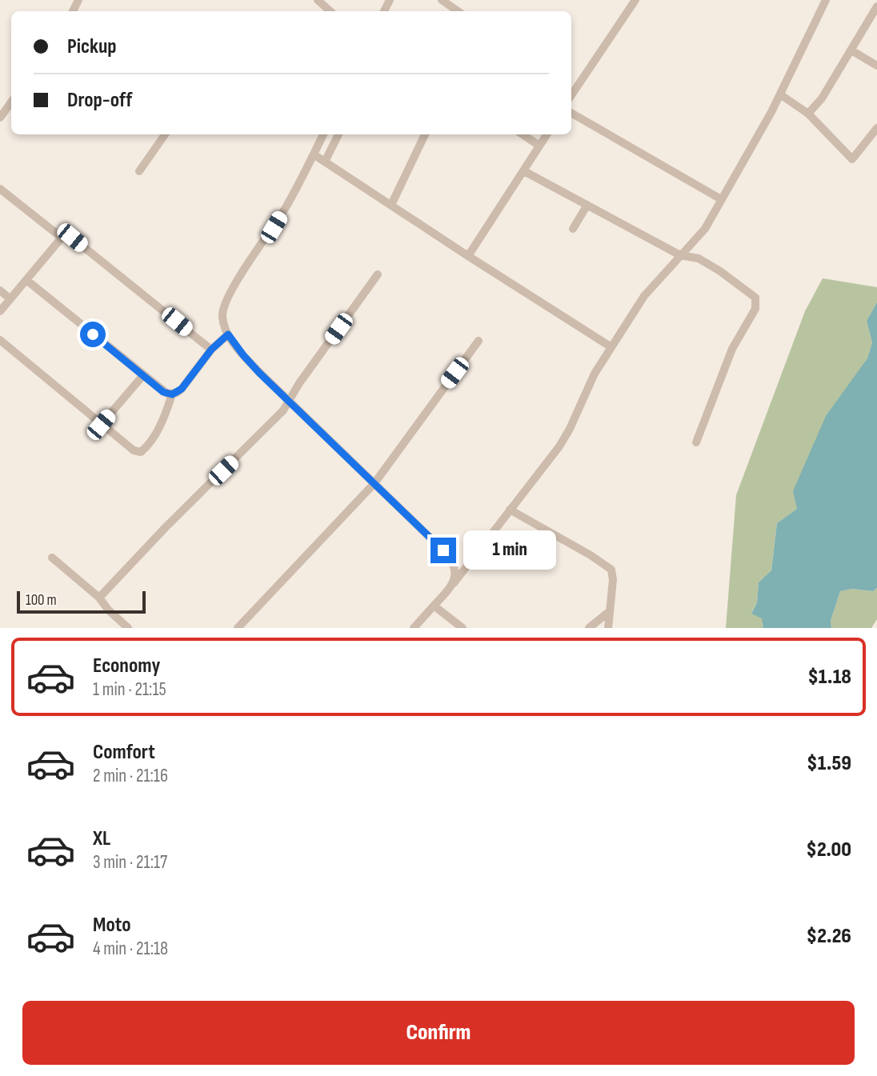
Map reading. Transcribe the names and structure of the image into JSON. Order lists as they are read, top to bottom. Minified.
{"scale_bar":"100 m","page":{"banner":["Pickup","Drop-off"],"bubble":"1 min","scale":"100 m","list":[{"name":"Economy","note":"1 min · 21:15","value":"$1.18"},{"name":"Comfort","note":"2 min · 21:16","value":"$1.59"},{"name":"XL","note":"3 min · 21:17","value":"$2.00"},{"name":"Moto","note":"4 min · 21:18","value":"$2.26"}],"buttons":"Confirm"}}
